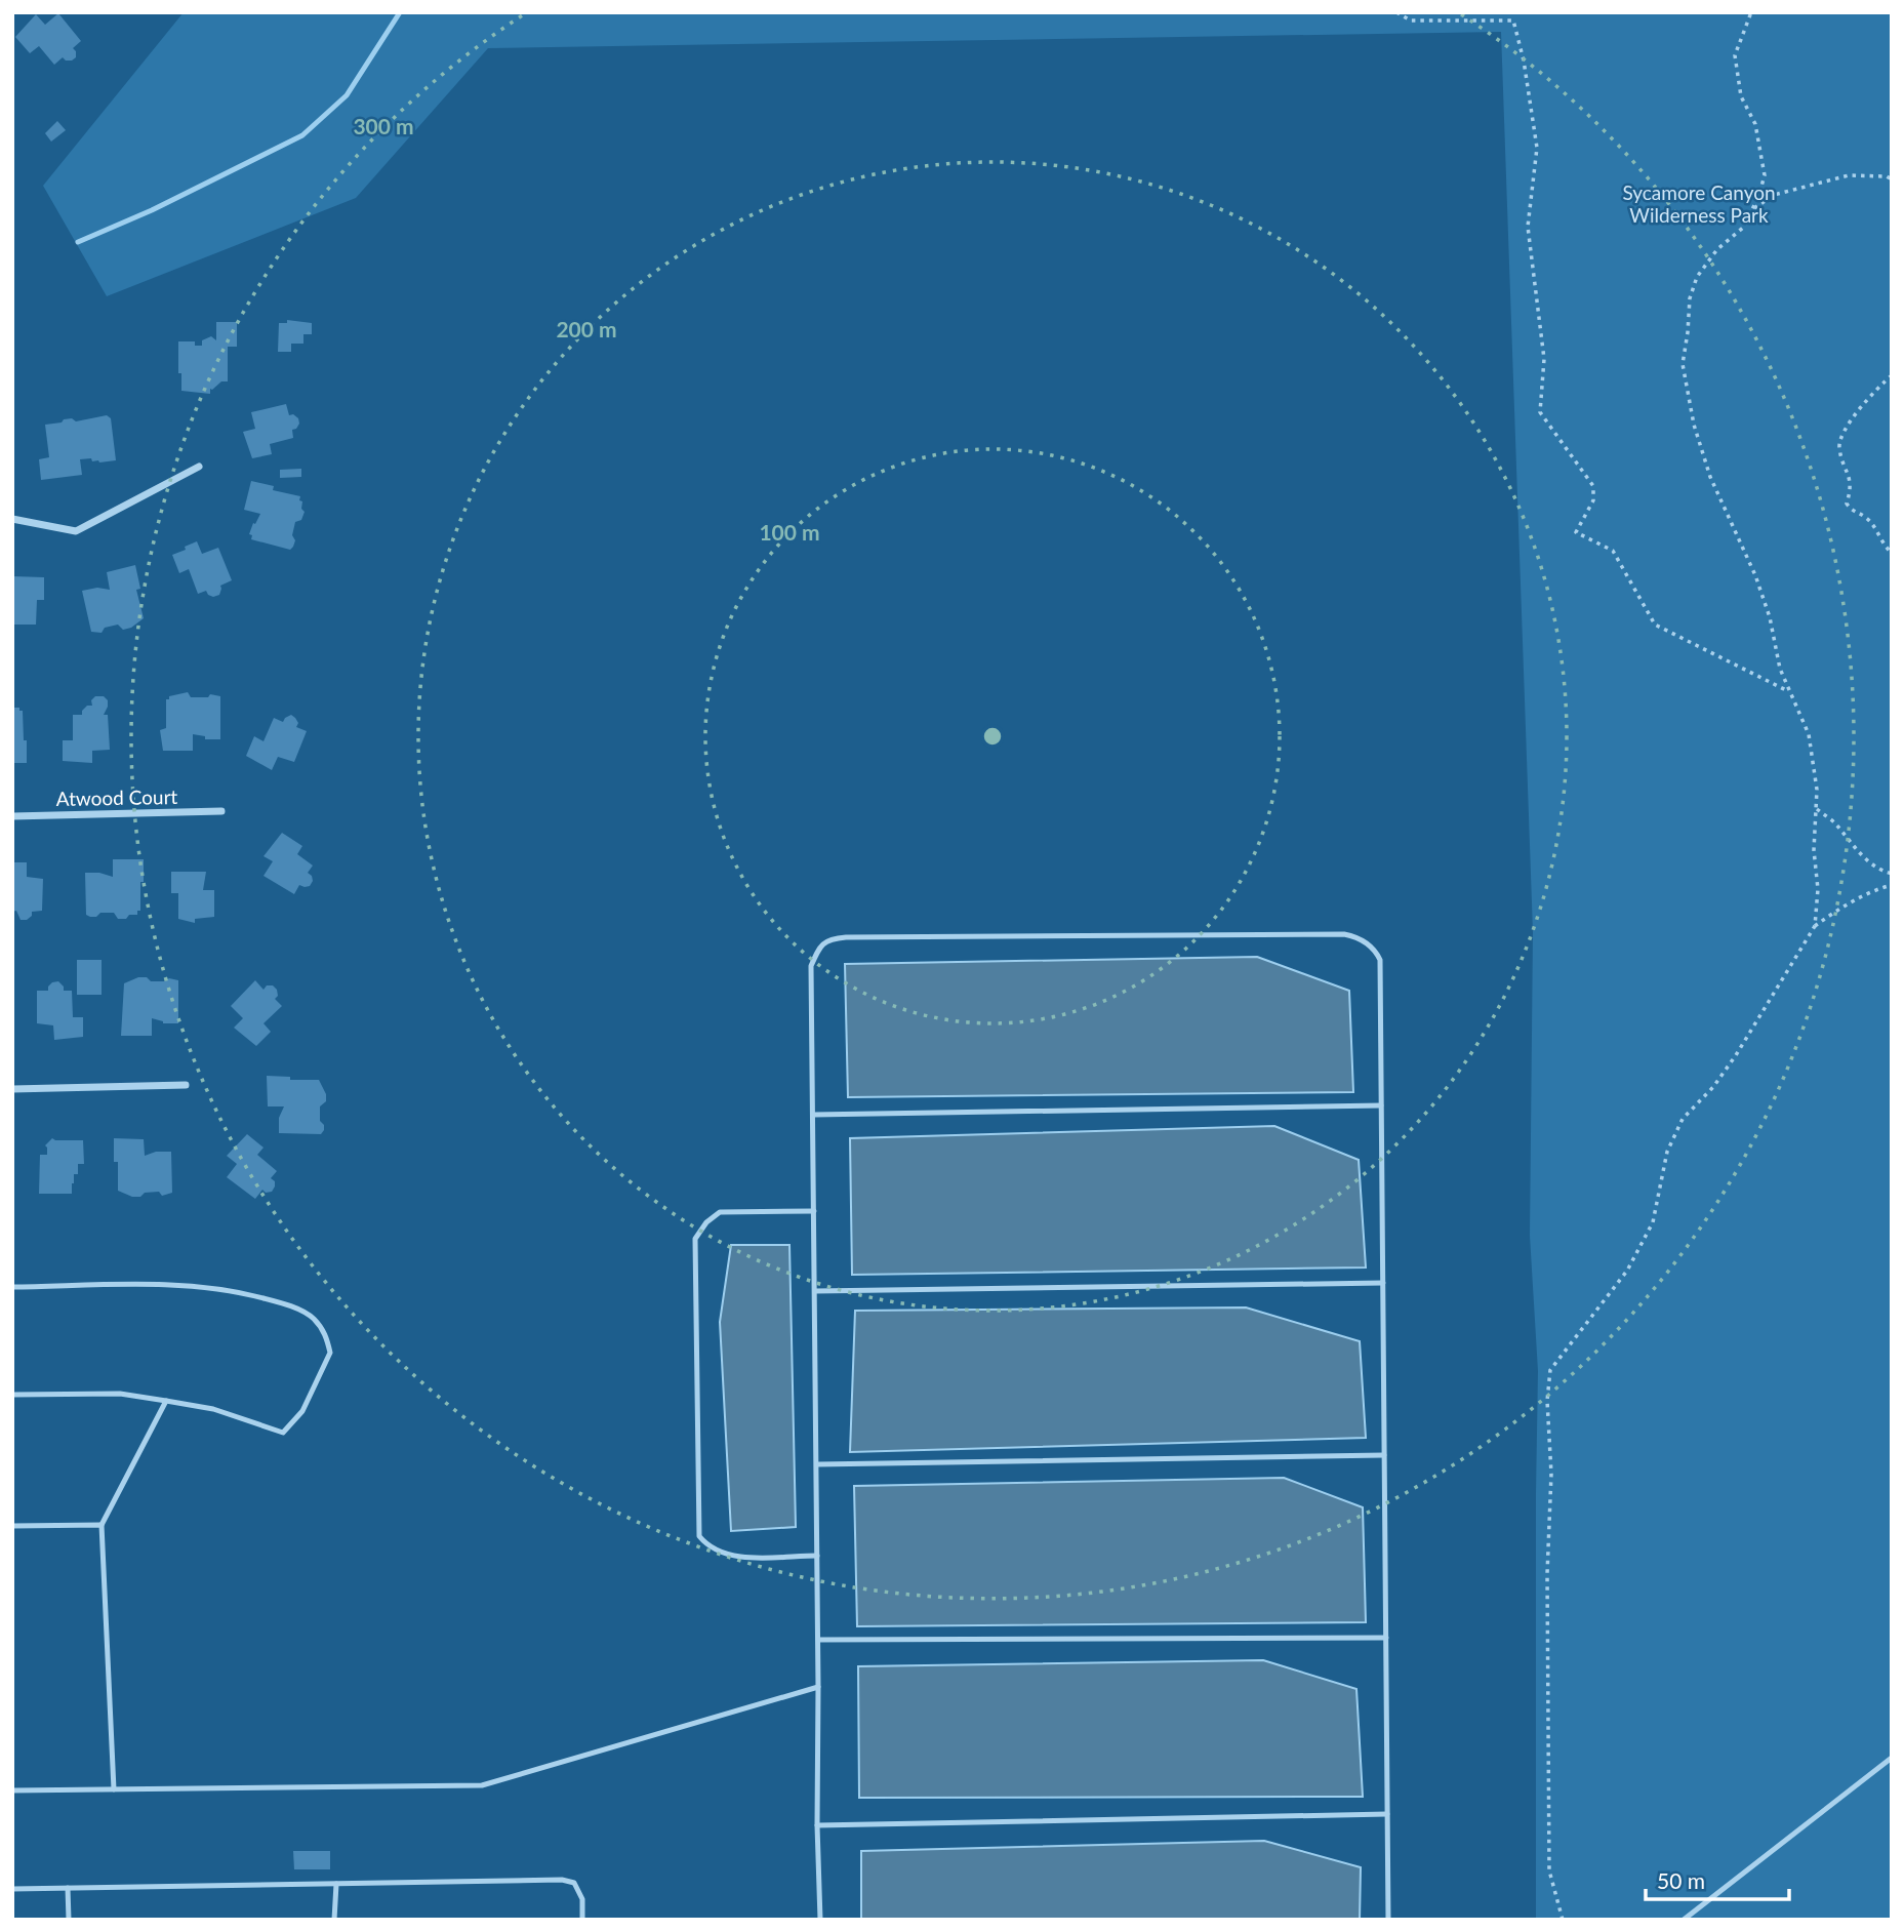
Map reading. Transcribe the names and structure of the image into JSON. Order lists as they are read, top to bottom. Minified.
{"streets":{"street":["Atwood Court"]},"parks":["Sycamore Canyon Wilderness Park"],"scale_bar":"50 m","rings":["300 m","200 m","100 m"]}
